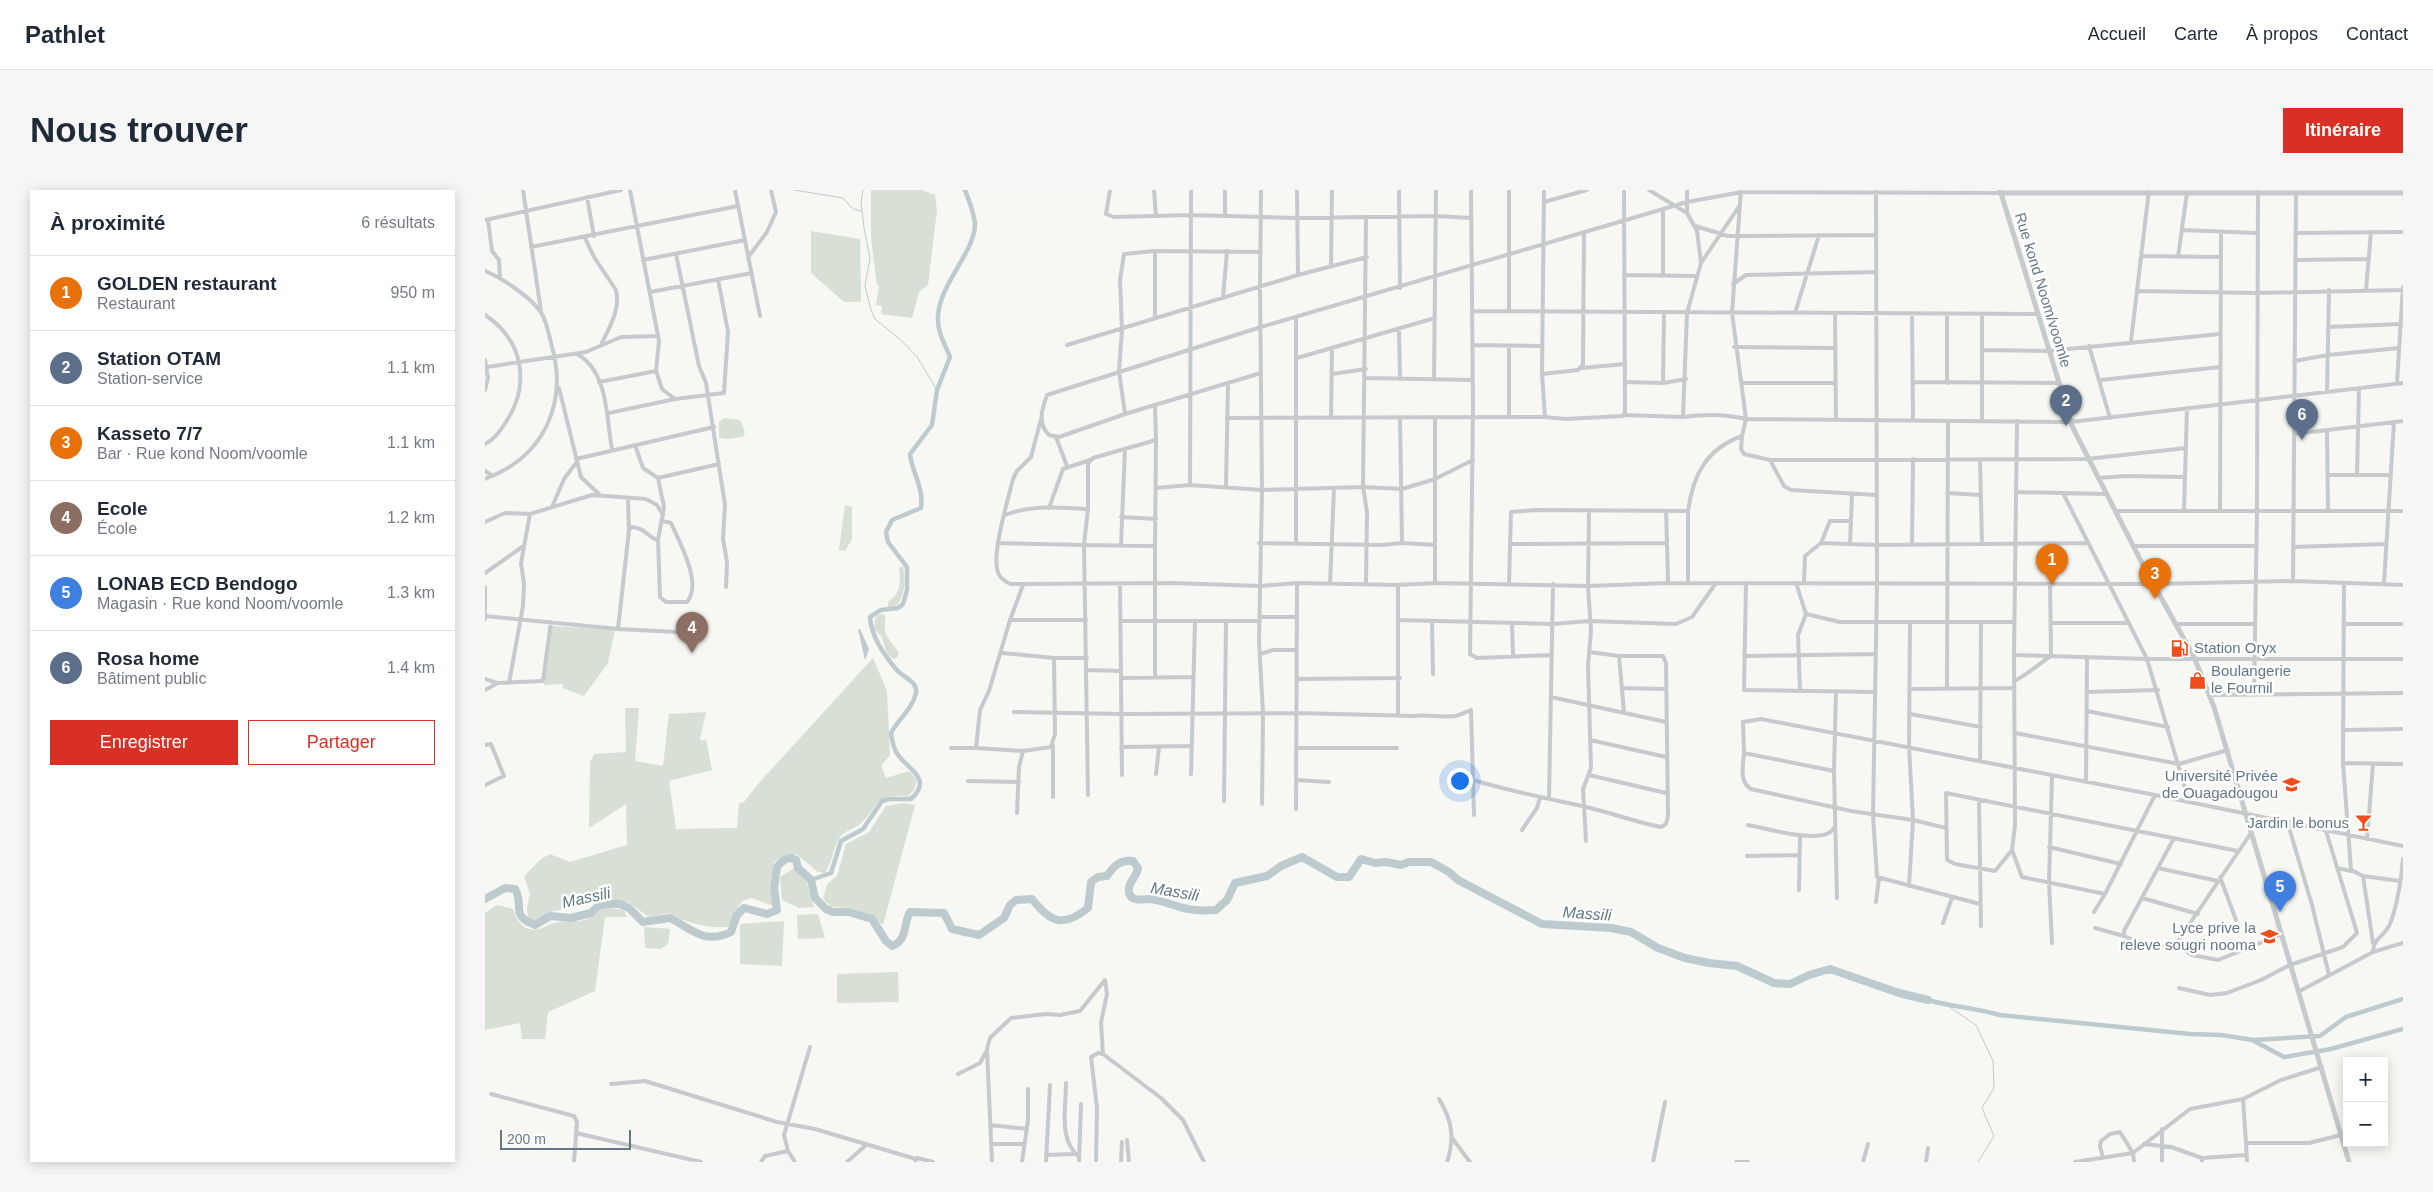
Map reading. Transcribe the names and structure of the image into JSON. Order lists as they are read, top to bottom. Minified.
{"streets":{"street":["Rue kond Noom/voomle"]},"water":["Massili"],"places":{"fuel station":["Station Oryx"],"shop":["Boulangerie le Fournil"],"school or university":["Université Privée de Ouagadougou","Lyce prive la releve sougri nooma"],"bar":["Jardin le bonus"]},"scale_bar":"200 m","page":{"header":"Pathlet","nav":["Accueil","Carte","À propos","Contact"],"buttons":["Itinéraire",["Enregistrer","Partager"]],"title":"Nous trouver","heading":["À proximité","6 résultats"],"list":[{"mark":"1","name":"GOLDEN restaurant","note":"Restaurant","value":"950 m"},{"mark":"2","name":"Station OTAM","note":"Station-service","value":"1.1 km"},{"mark":"3","name":"Kasseto 7/7","note":"Bar · Rue kond Noom/voomle","value":"1.1 km"},{"mark":"4","name":"Ecole","note":"École","value":"1.2 km"},{"mark":"5","name":"LONAB ECD Bendogo","note":"Magasin · Rue kond Noom/voomle","value":"1.3 km"},{"mark":"6","name":"Rosa home","note":"Bâtiment public","value":"1.4 km"}],"pins":["2","6","1","3","4","5"],"map_buttons":["+","−"],"scale":"200 m"}}
